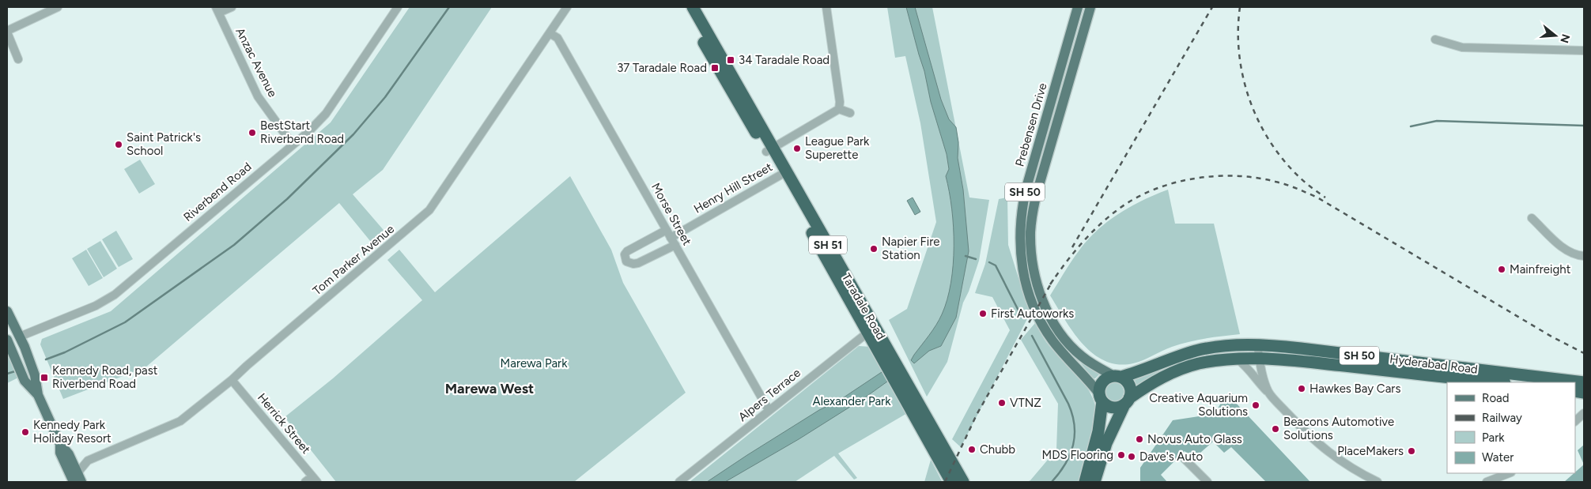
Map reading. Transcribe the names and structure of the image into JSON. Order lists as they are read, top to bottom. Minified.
{"streets":{"highway":["SH 50","SH 51","Taradale Road","Hyderabad Road"],"main road":["Prebensen Drive","Riverbend Road"],"street":["Anzac Avenue","Henry Hill Street","Morse Street","Tom Parker Avenue","Alpers Terrace","Herrick Street"]},"crossings":[["Anzac Avenue","Riverbend Road"],["Prebensen Drive","SH 50"],["Prebensen Drive","Hyderabad Road"],["Henry Hill Street","Morse Street"],["Henry Hill Street","Taradale Road"],["SH 50","Hyderabad Road"],["Morse Street","Tom Parker Avenue"],["Morse Street","Alpers Terrace"],["Tom Parker Avenue","Herrick Street"],["Taradale Road","Alpers Terrace"]],"districts":["Marewa West"],"parks":["Marewa Park","Alexander Park"],"places":{"transit":["34 Taradale Road","37 Taradale Road","Kennedy Road, past Riverbend Road"],"other":["BestStart Riverbend Road","Saint Patrick's School","League Park Superette","Napier Fire Station","Mainfreight","First Autoworks","Hawkes Bay Cars","VTNZ","Creative Aquarium Solutions","Beacons Automotive Solutions","Kennedy Park Holiday Resort","Novus Auto Glass","Chubb","PlaceMakers","MDS Flooring","Dave's Auto"]},"legend":["Road","Railway","Park","Water"],"north":"right"}
